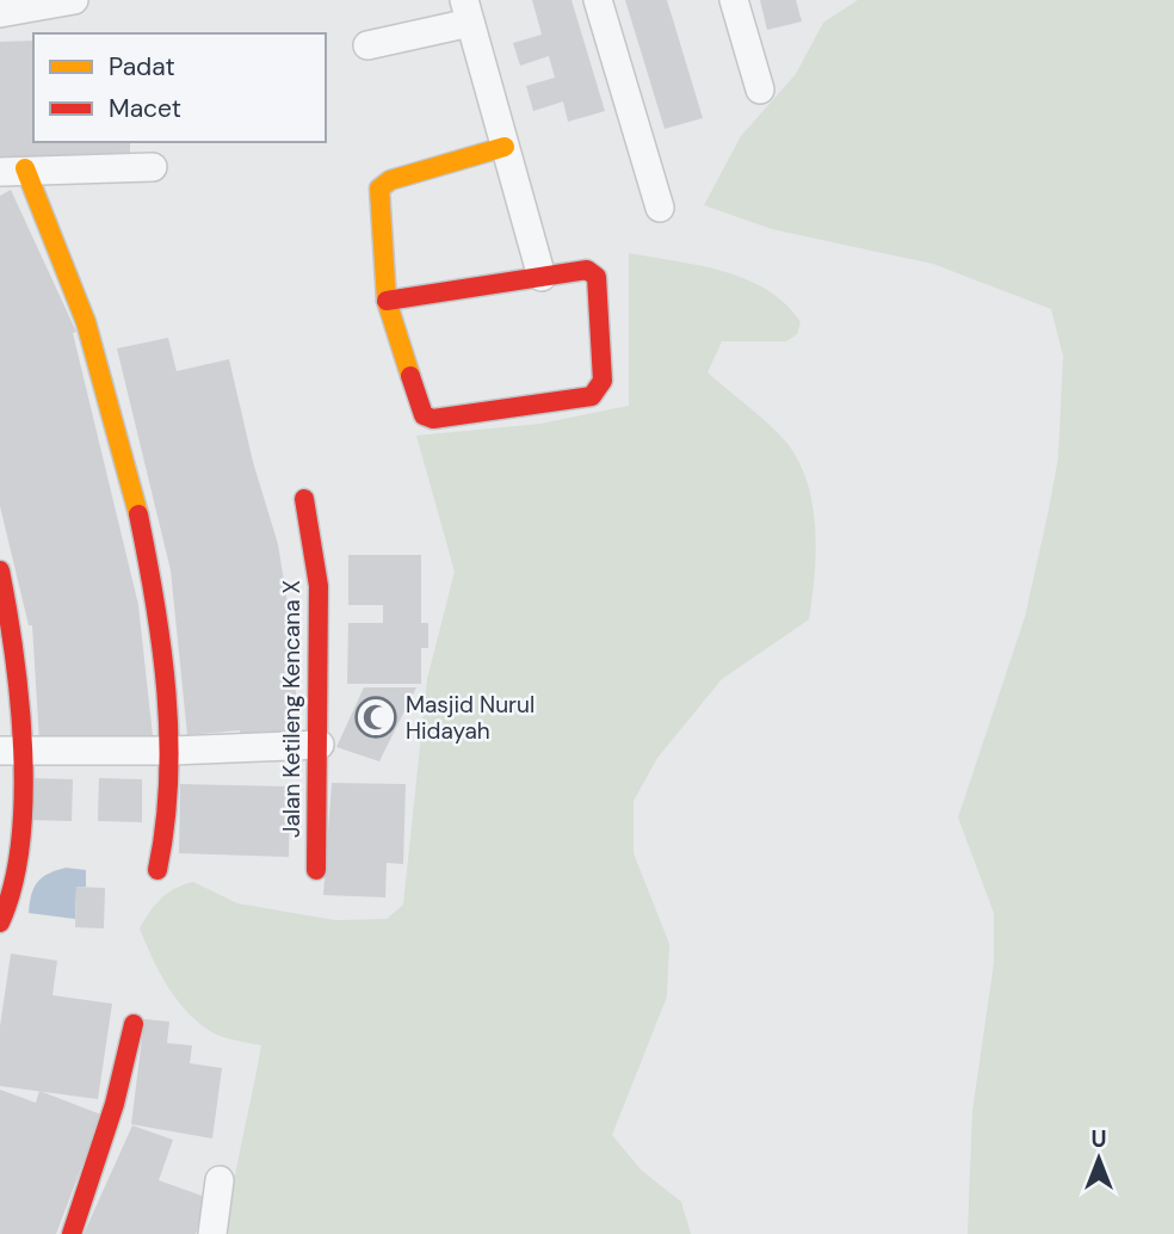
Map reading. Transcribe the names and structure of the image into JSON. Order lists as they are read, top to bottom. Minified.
{"streets":{"street":["Jalan Ketileng Kencana X"]},"places":{"mosque":["Masjid Nurul Hidayah"]},"legend":["Padat","Macet"],"north":"top"}
